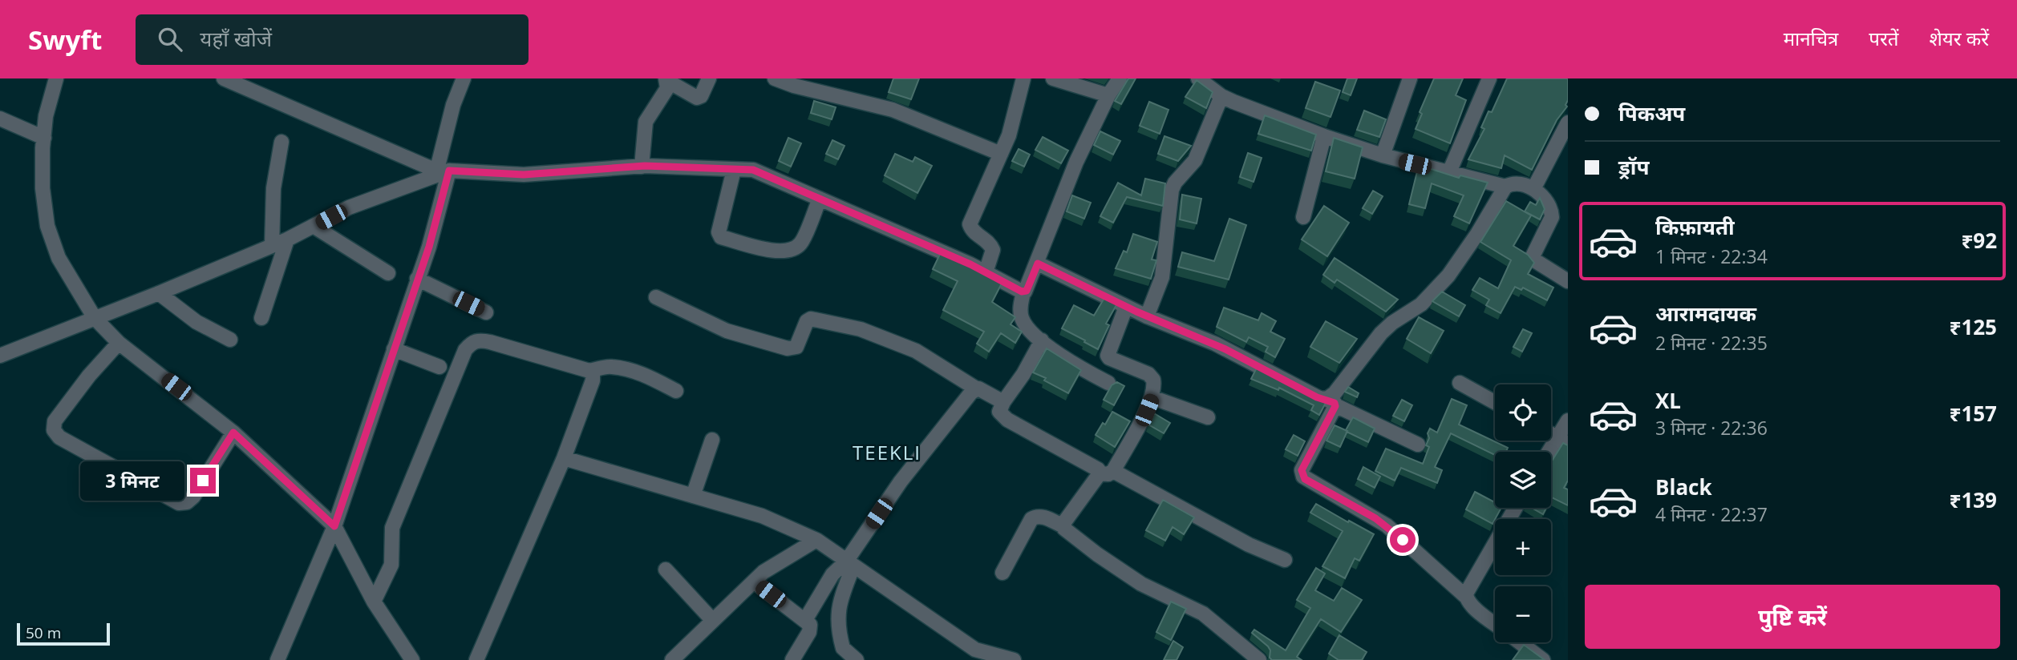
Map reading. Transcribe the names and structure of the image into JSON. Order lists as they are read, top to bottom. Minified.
{"districts":["TEEKLI"],"scale_bar":"50 m","page":{"header":"Swyft","search":"यहाँ खोजें","nav":["मानचित्र","परतें","शेयर करें"],"banner":["पिकअप","ड्रॉप"],"list":[{"name":"किफ़ायती","note":"1 मिनट · 22:34","value":"₹92"},{"name":"आरामदायक","note":"2 मिनट · 22:35","value":"₹125"},{"name":"XL","note":"3 मिनट · 22:36","value":"₹157"},{"name":"Black","note":"4 मिनट · 22:37","value":"₹139"}],"map_buttons":["+","−"],"bubble":"3 मिनट","buttons":"पुष्टि करें","scale":"50 m"}}
